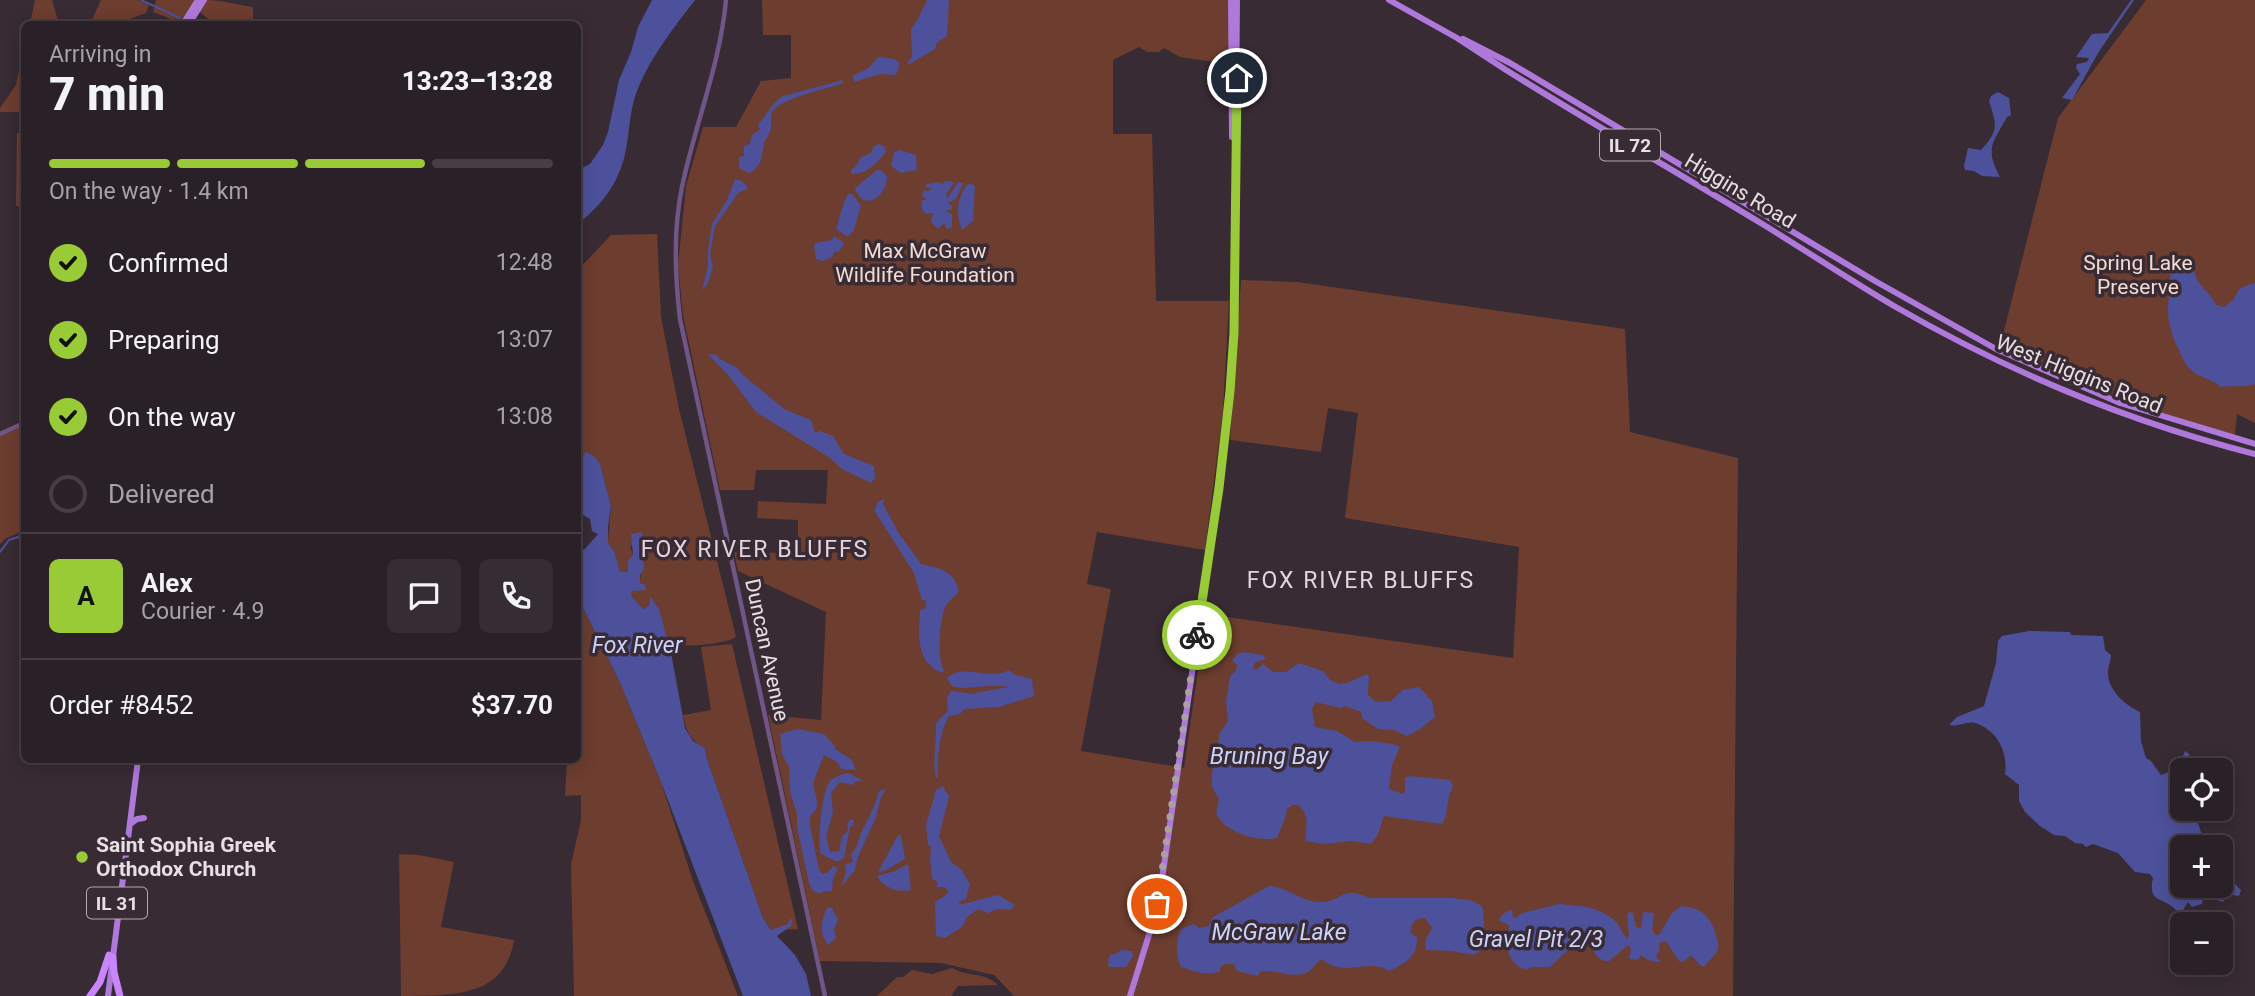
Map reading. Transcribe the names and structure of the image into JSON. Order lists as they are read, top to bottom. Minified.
{"streets":{"main road":["IL 72","Higgins Road","West Higgins Road","IL 31"],"street":["Duncan Avenue"]},"crossings":[["Higgins Road","West Higgins Road"]],"districts":["FOX RIVER BLUFFS","FOX RIVER BLUFFS"],"water":["Fox River","Bruning Bay","McGraw Lake","Gravel Pit 2/3"],"parks":["Max McGraw Wildlife Foundation","Spring Lake Preserve"],"places":["Saint Sophia Greek Orthodox Church"],"page":{"heading":["7 min","Arriving in","13:23–13:28"],"panel":["Alex","Courier · 4.9","Order #8452","$37.70"],"bar":"On the way · 1.4 km","list":[["Confirmed","12:48"],["Preparing","13:07"],["On the way","13:08"],"Delivered"],"round":"A","map_buttons":["+","−"]}}
